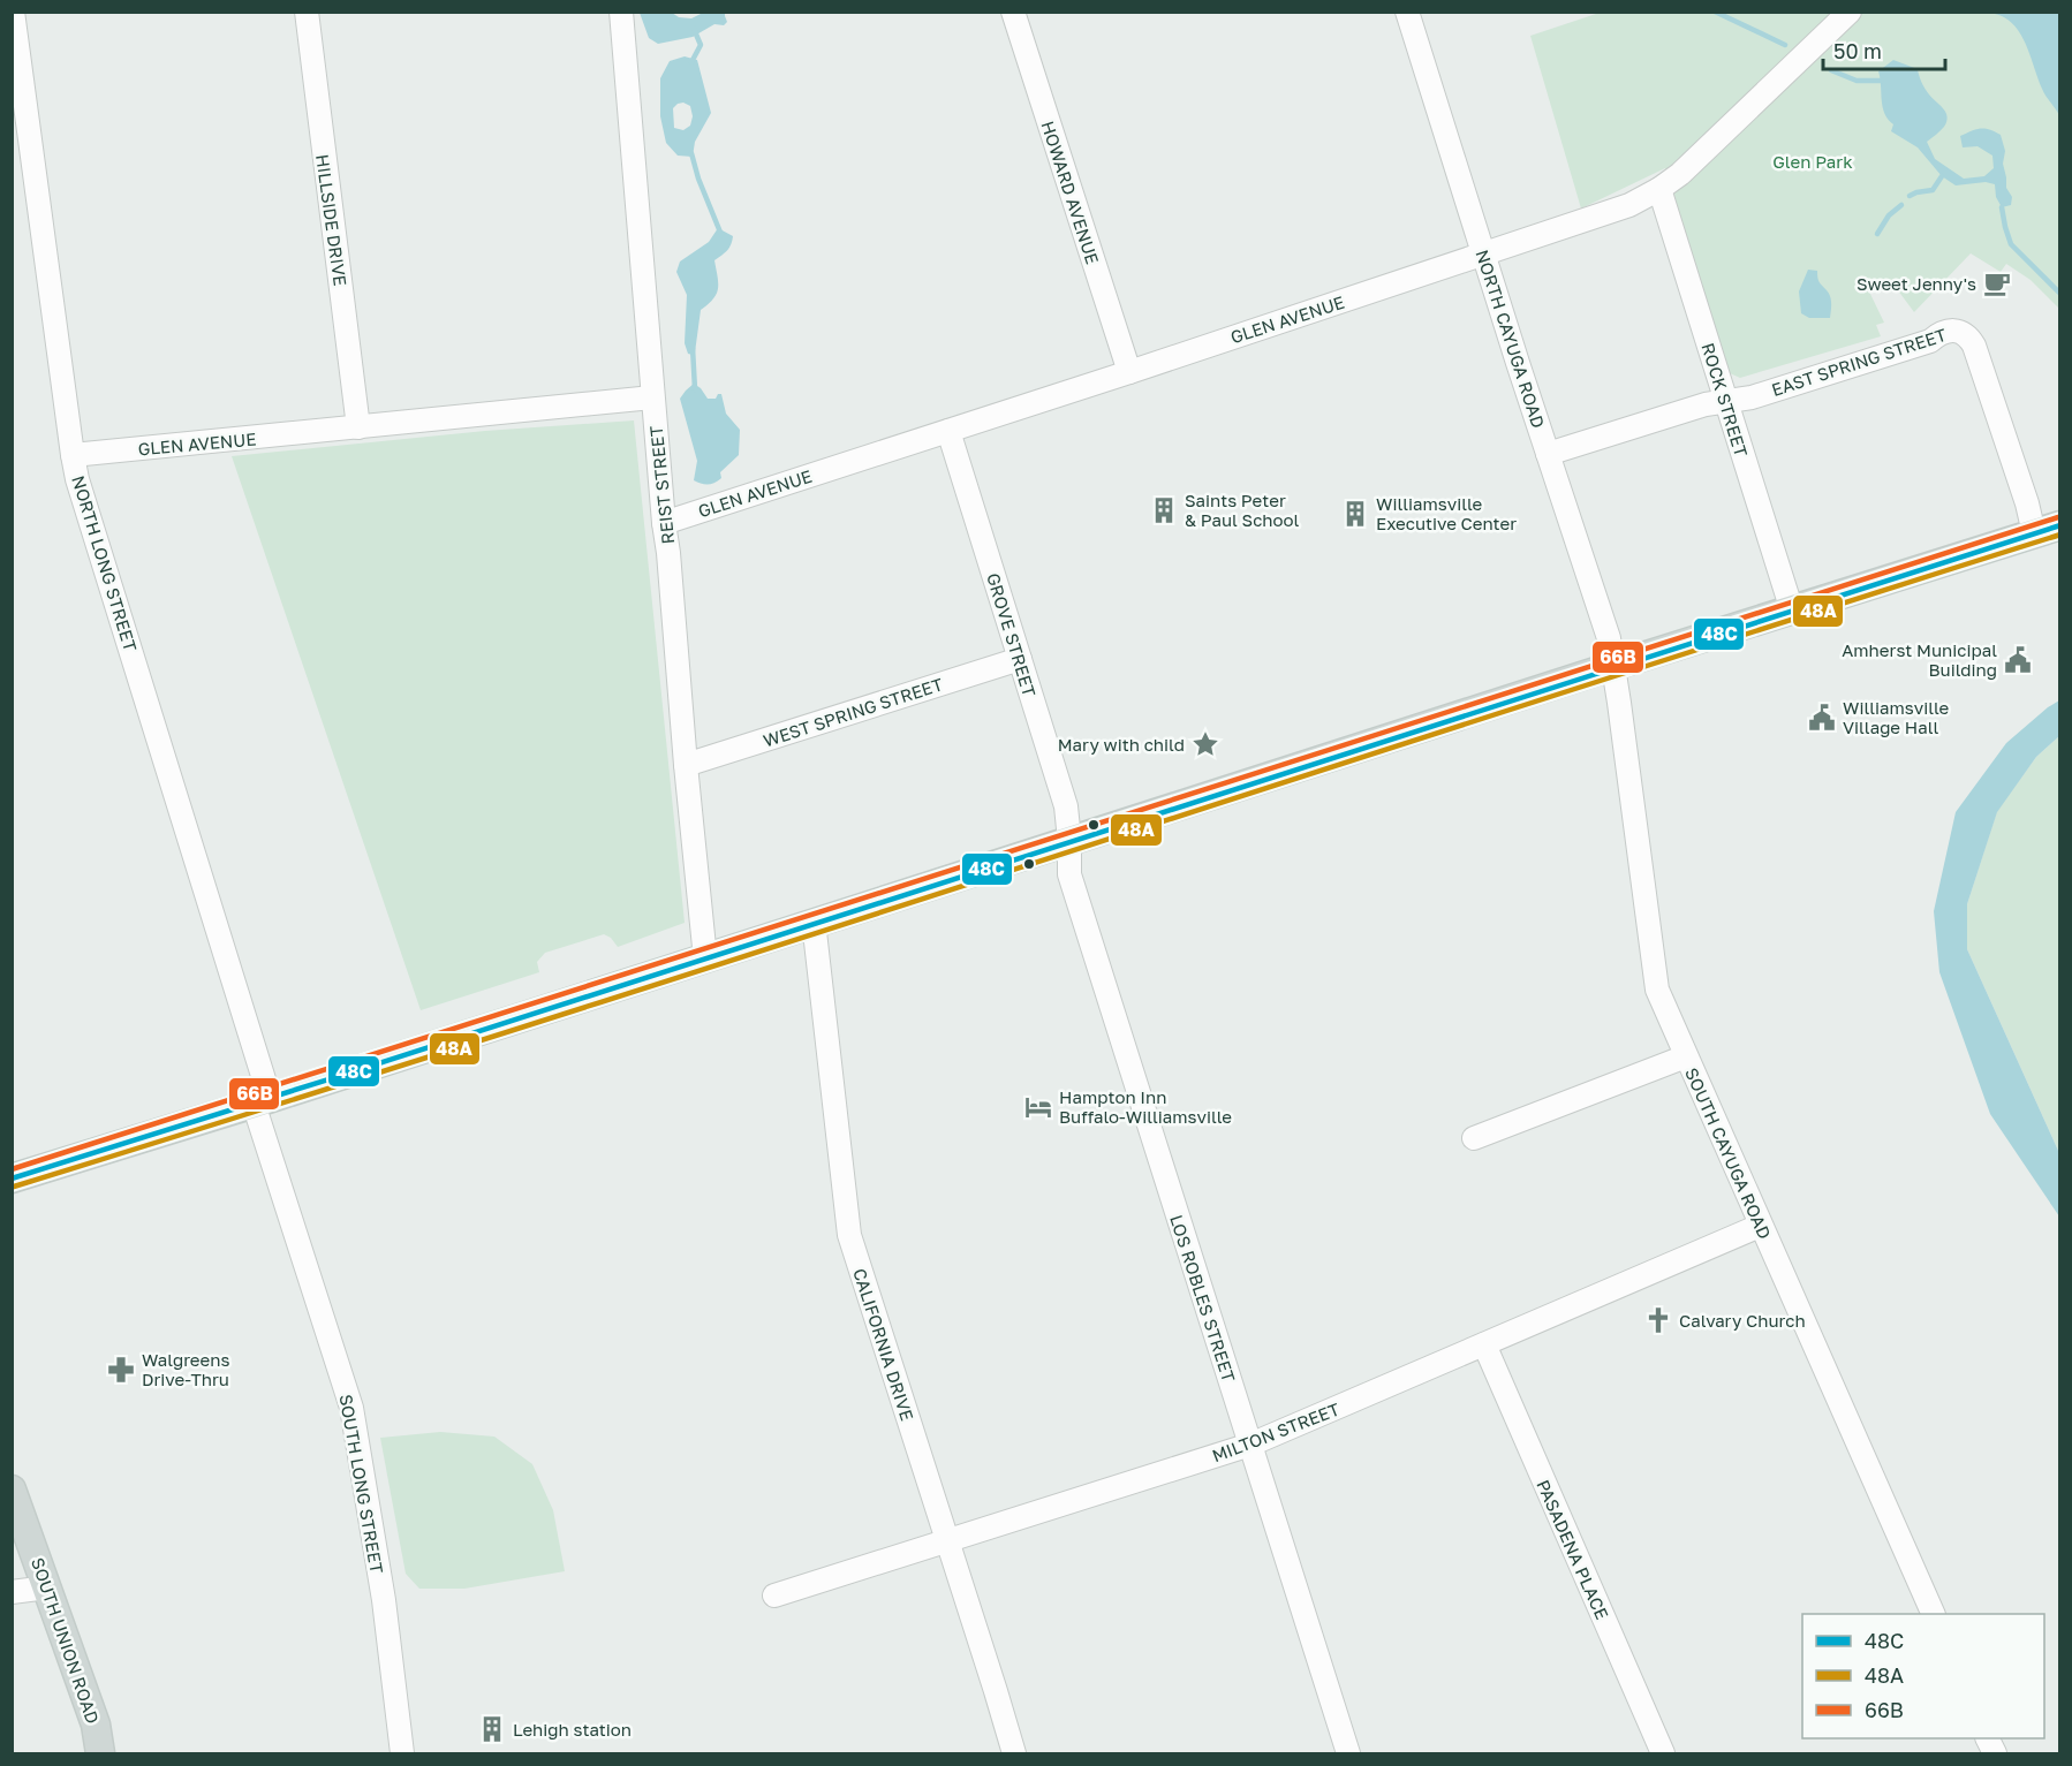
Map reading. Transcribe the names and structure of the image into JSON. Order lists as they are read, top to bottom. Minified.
{"streets":{"main road":["SOUTH UNION ROAD"],"street":["HOWARD AVENUE","HILLSIDE DRIVE","GLEN AVENUE","NORTH CAYUGA ROAD","EAST SPRING STREET","ROCK STREET","REIST STREET","NORTH LONG STREET","GROVE STREET","WEST SPRING STREET","SOUTH CAYUGA ROAD","LOS ROBLES STREET","CALIFORNIA DRIVE","MILTON STREET","SOUTH LONG STREET","PASADENA PLACE"]},"crossings":[["HOWARD AVENUE","GLEN AVENUE"],["HILLSIDE DRIVE","GLEN AVENUE"],["GLEN AVENUE","NORTH CAYUGA ROAD"],["GLEN AVENUE","ROCK STREET"],["GLEN AVENUE","REIST STREET"],["GLEN AVENUE","NORTH LONG STREET"],["GLEN AVENUE","GROVE STREET"],["NORTH CAYUGA ROAD","EAST SPRING STREET"],["NORTH CAYUGA ROAD","SOUTH CAYUGA ROAD"],["EAST SPRING STREET","ROCK STREET"],["REIST STREET","WEST SPRING STREET"],["NORTH LONG STREET","SOUTH LONG STREET"],["GROVE STREET","WEST SPRING STREET"],["GROVE STREET","LOS ROBLES STREET"],["SOUTH CAYUGA ROAD","MILTON STREET"],["LOS ROBLES STREET","MILTON STREET"],["CALIFORNIA DRIVE","MILTON STREET"],["MILTON STREET","PASADENA PLACE"]],"parks":["Glen Park"],"places":{"cafe":["Sweet Jenny's"],"building":["Saints Peter & Paul School","Williamsville Executive Center","Lehigh station"],"public building":["Amherst Municipal Building","Williamsville Village Hall"],"place":["Mary with child"],"hotel":["Hampton Inn Buffalo-Williamsville"],"church":["Calvary Church"],"pharmacy":["Walgreens Drive-Thru"]},"lines":["transit line 66B","transit line 48C","transit line 48A"],"legend":["48C","48A","66B"],"scale_bar":"50 m"}
